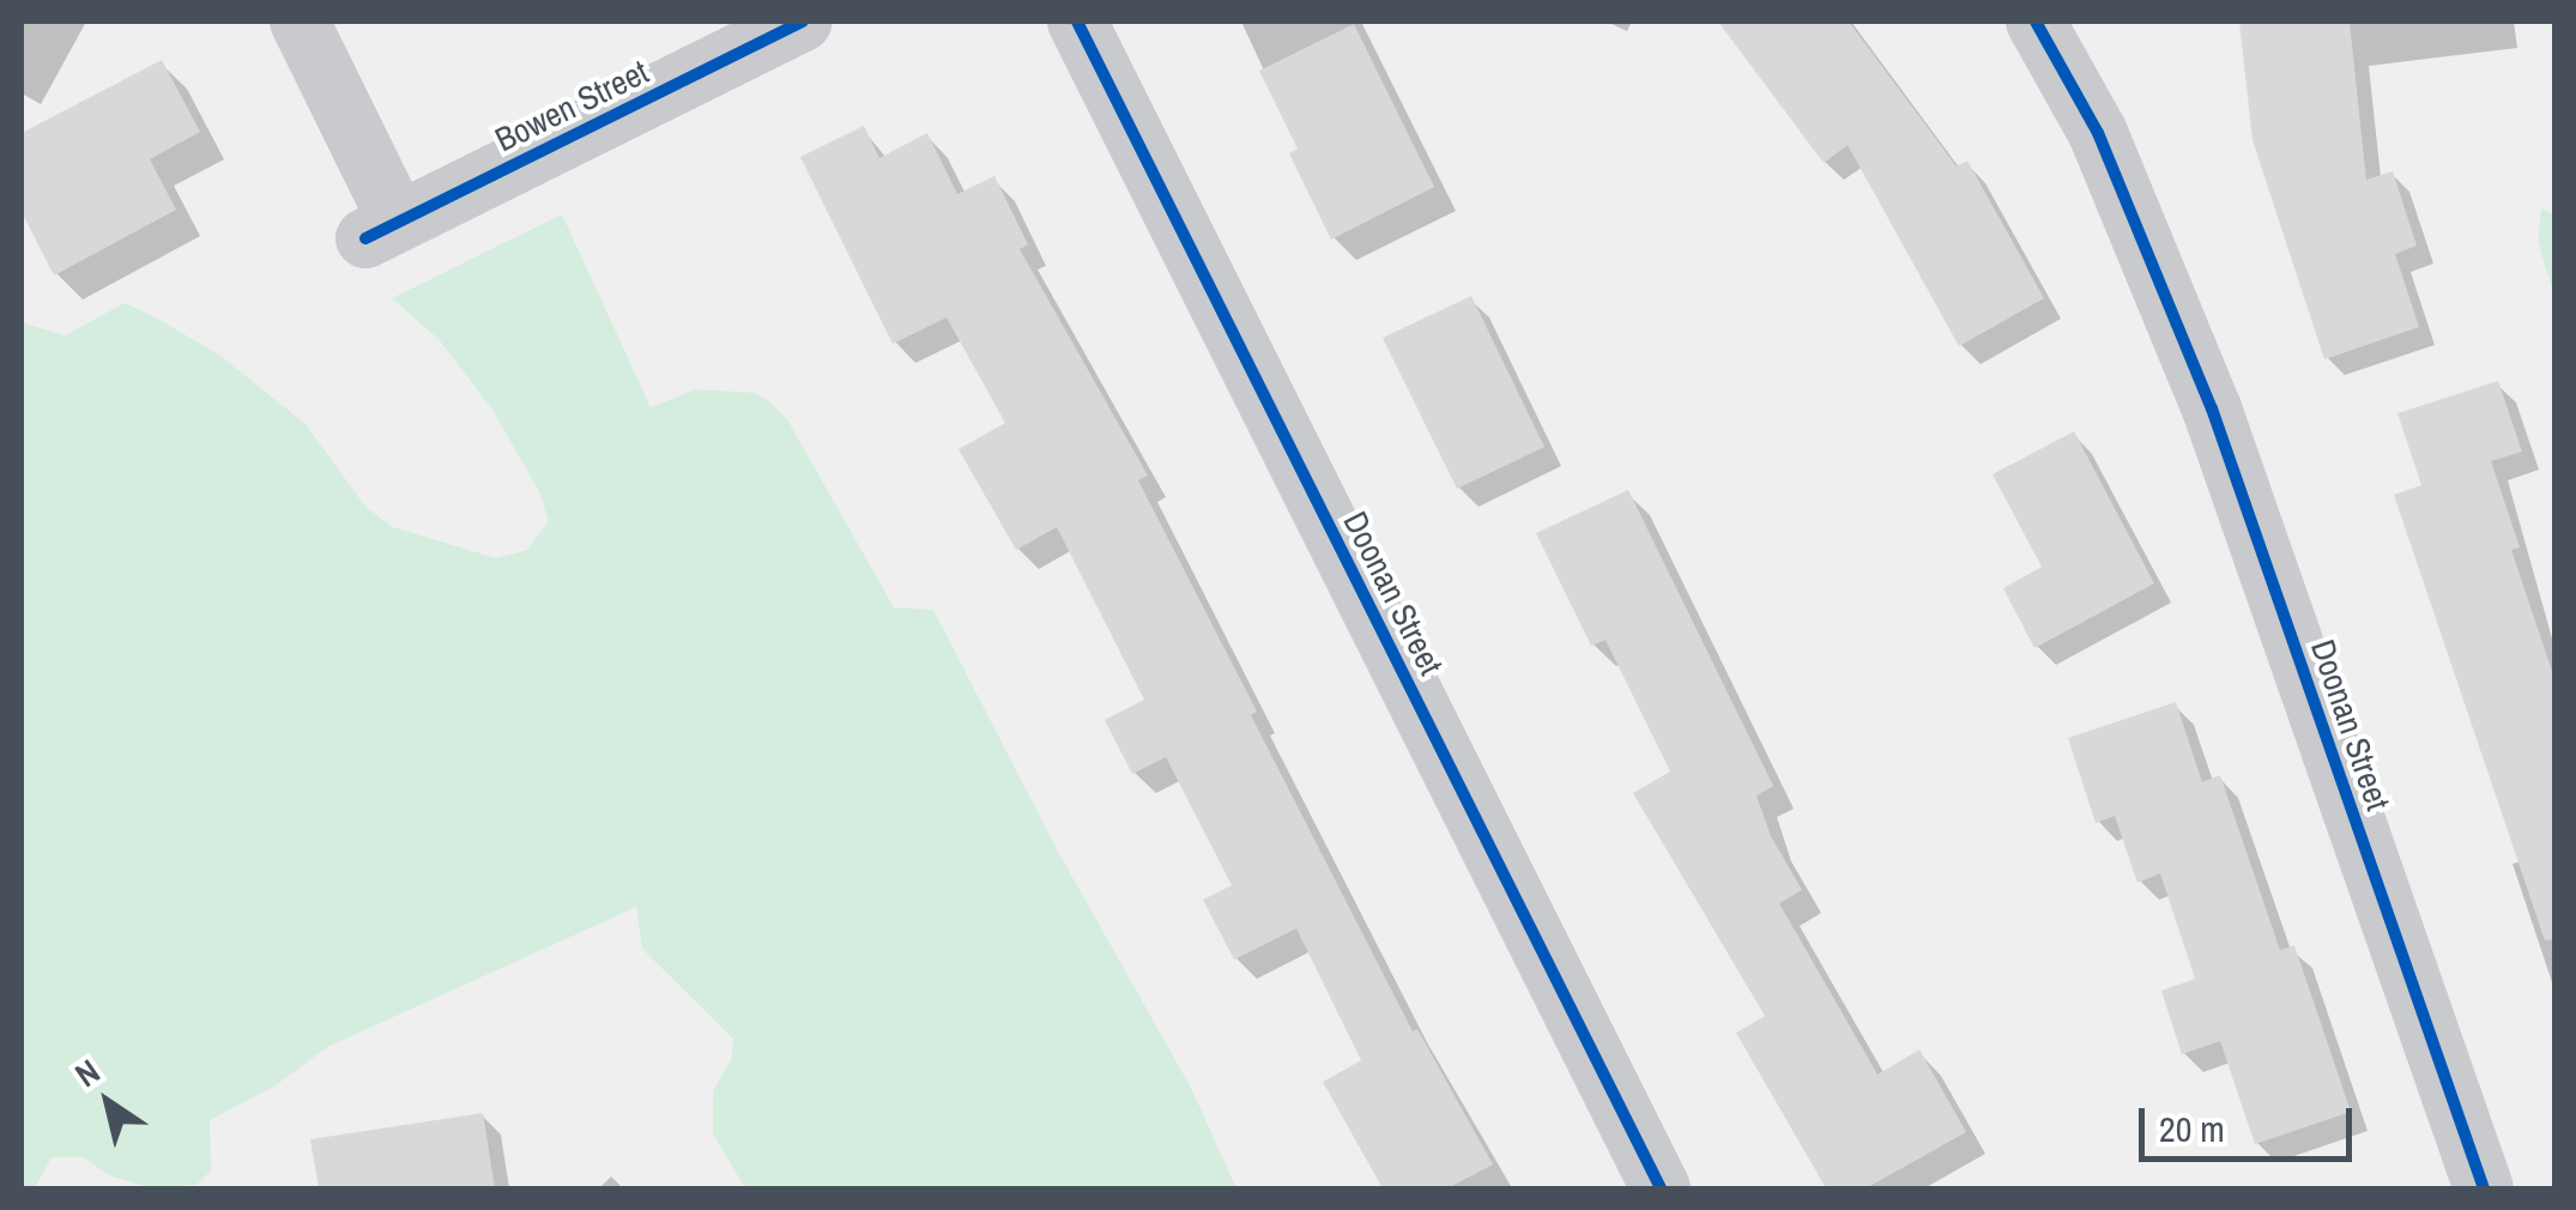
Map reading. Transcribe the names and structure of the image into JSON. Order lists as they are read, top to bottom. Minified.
{"streets":{"street":["Bowen Street","Doonan Street"]},"scale_bar":"20 m","north":"top left"}
